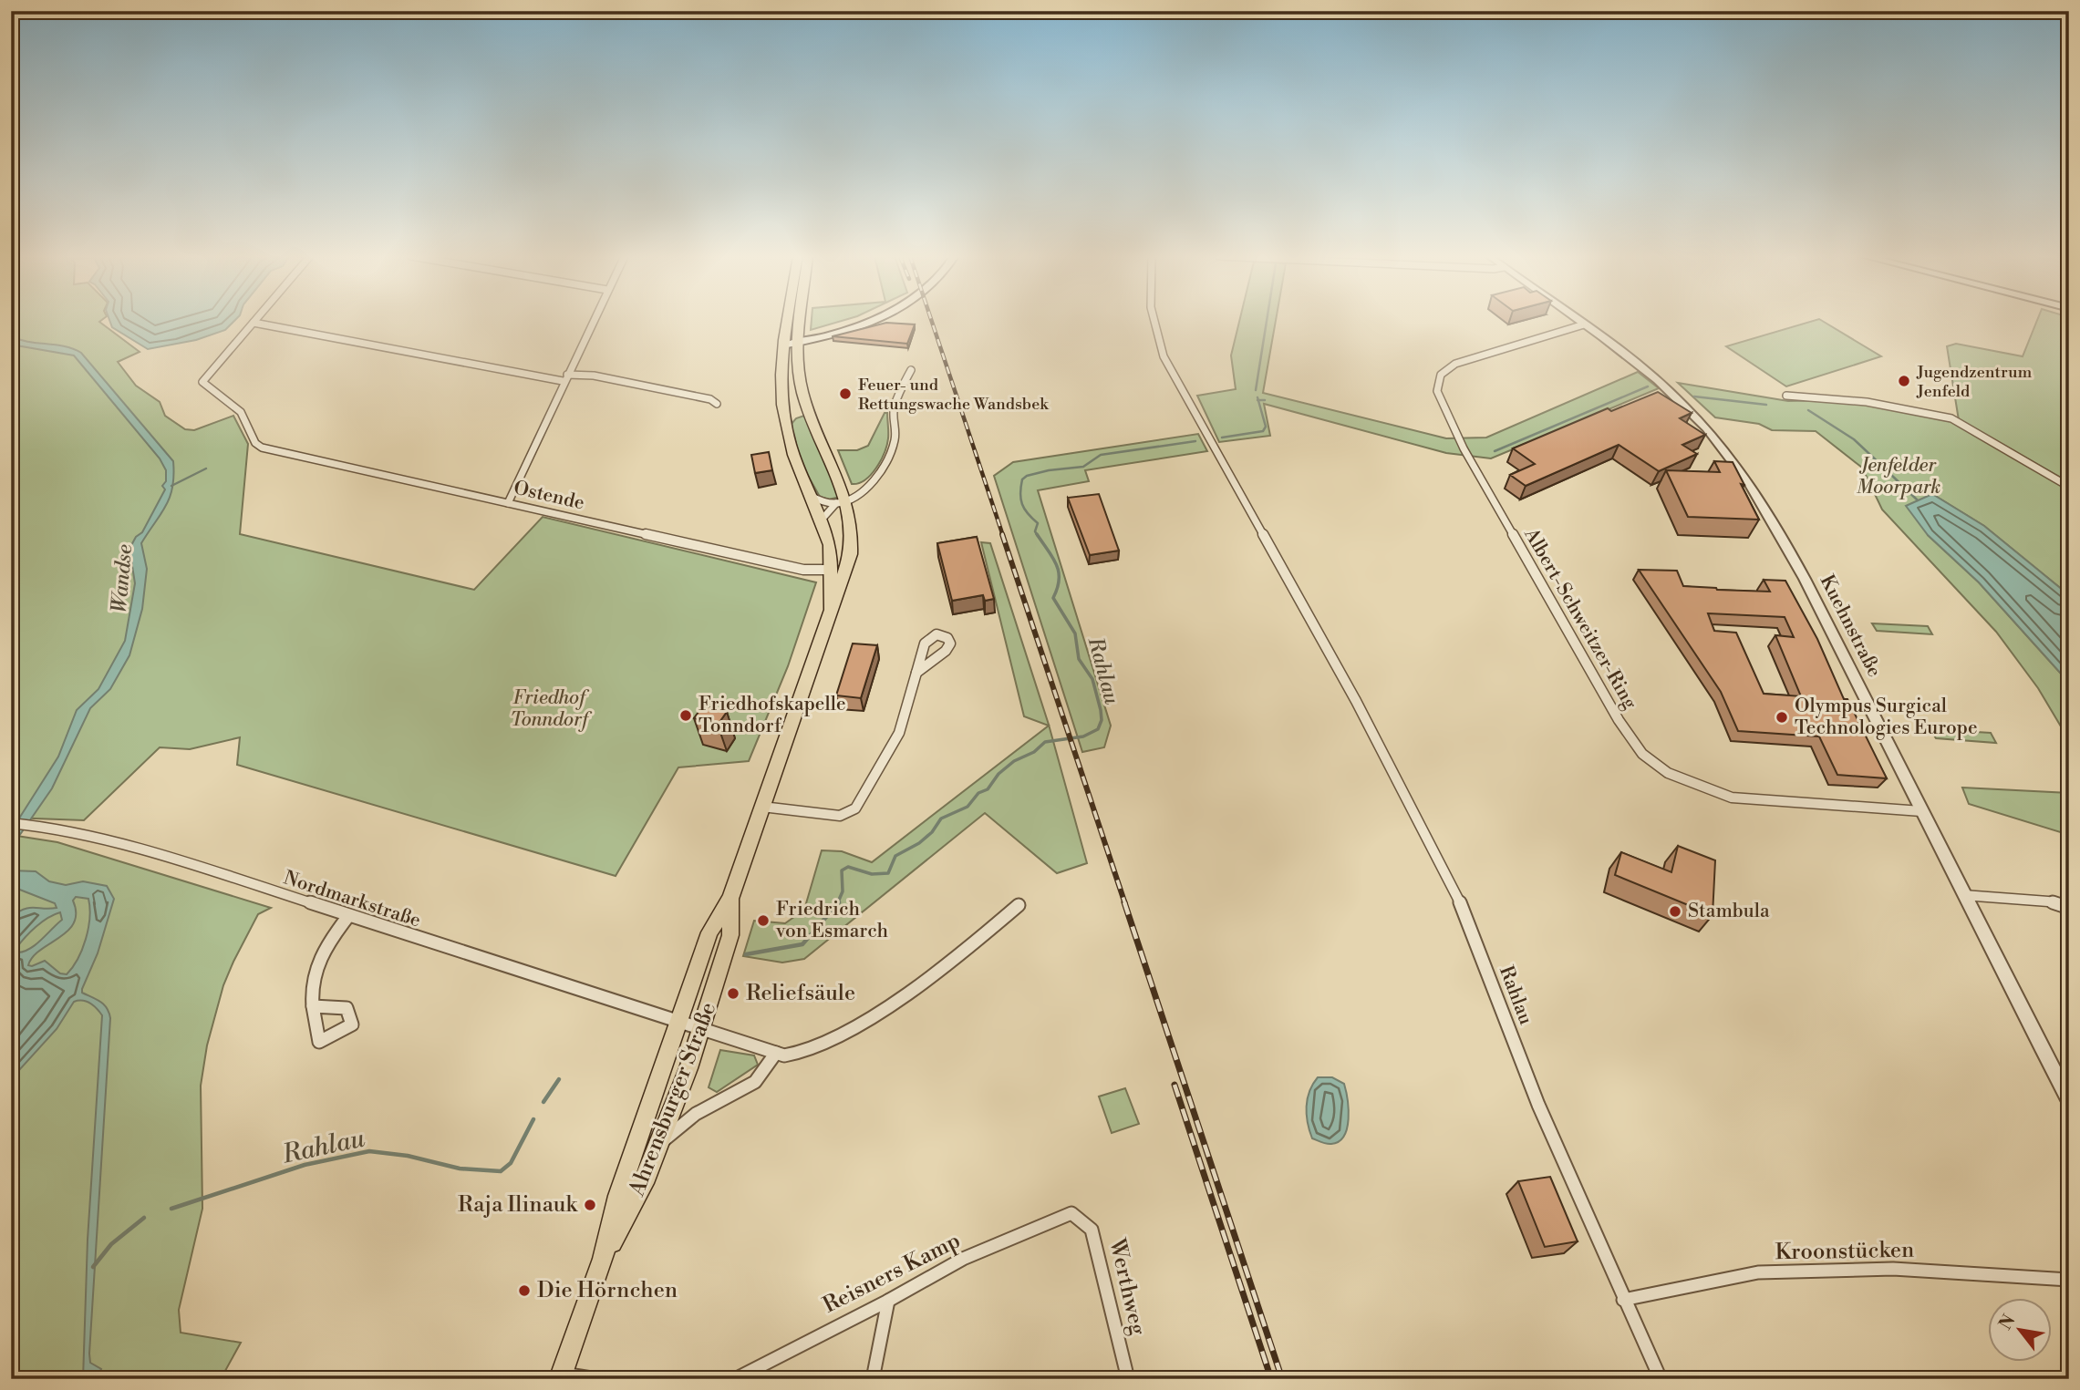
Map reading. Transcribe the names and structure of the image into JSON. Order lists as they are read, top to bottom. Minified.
{"streets":{"main road":["Ahrensburger Straße"],"street":["Ostende","Albert-Schweitzer-Ring","Kuehnstraße","Nordmarkstraße","Rahlau","Kroonstücken","Reisners Kamp","Werthweg"]},"crossings":[["Albert-Schweitzer-Ring","Kuehnstraße"],["Nordmarkstraße","Ahrensburger Straße"],["Rahlau","Kroonstücken"],["Reisners Kamp","Werthweg"]],"water":["Wandse","Rahlau"],"parks":["Jenfelder Moorpark","Friedhof Tonndorf"],"places":["Jugendzentrum Jenfeld","Feuer- und Rettungswache Wandsbek","Friedhofskapelle Tonndorf","Olympus Surgical Technologies Europe","Stambula","Friedrich von Esmarch","Reliefsäule","Raja Ilinauk","Die Hörnchen"],"north":"top left"}
